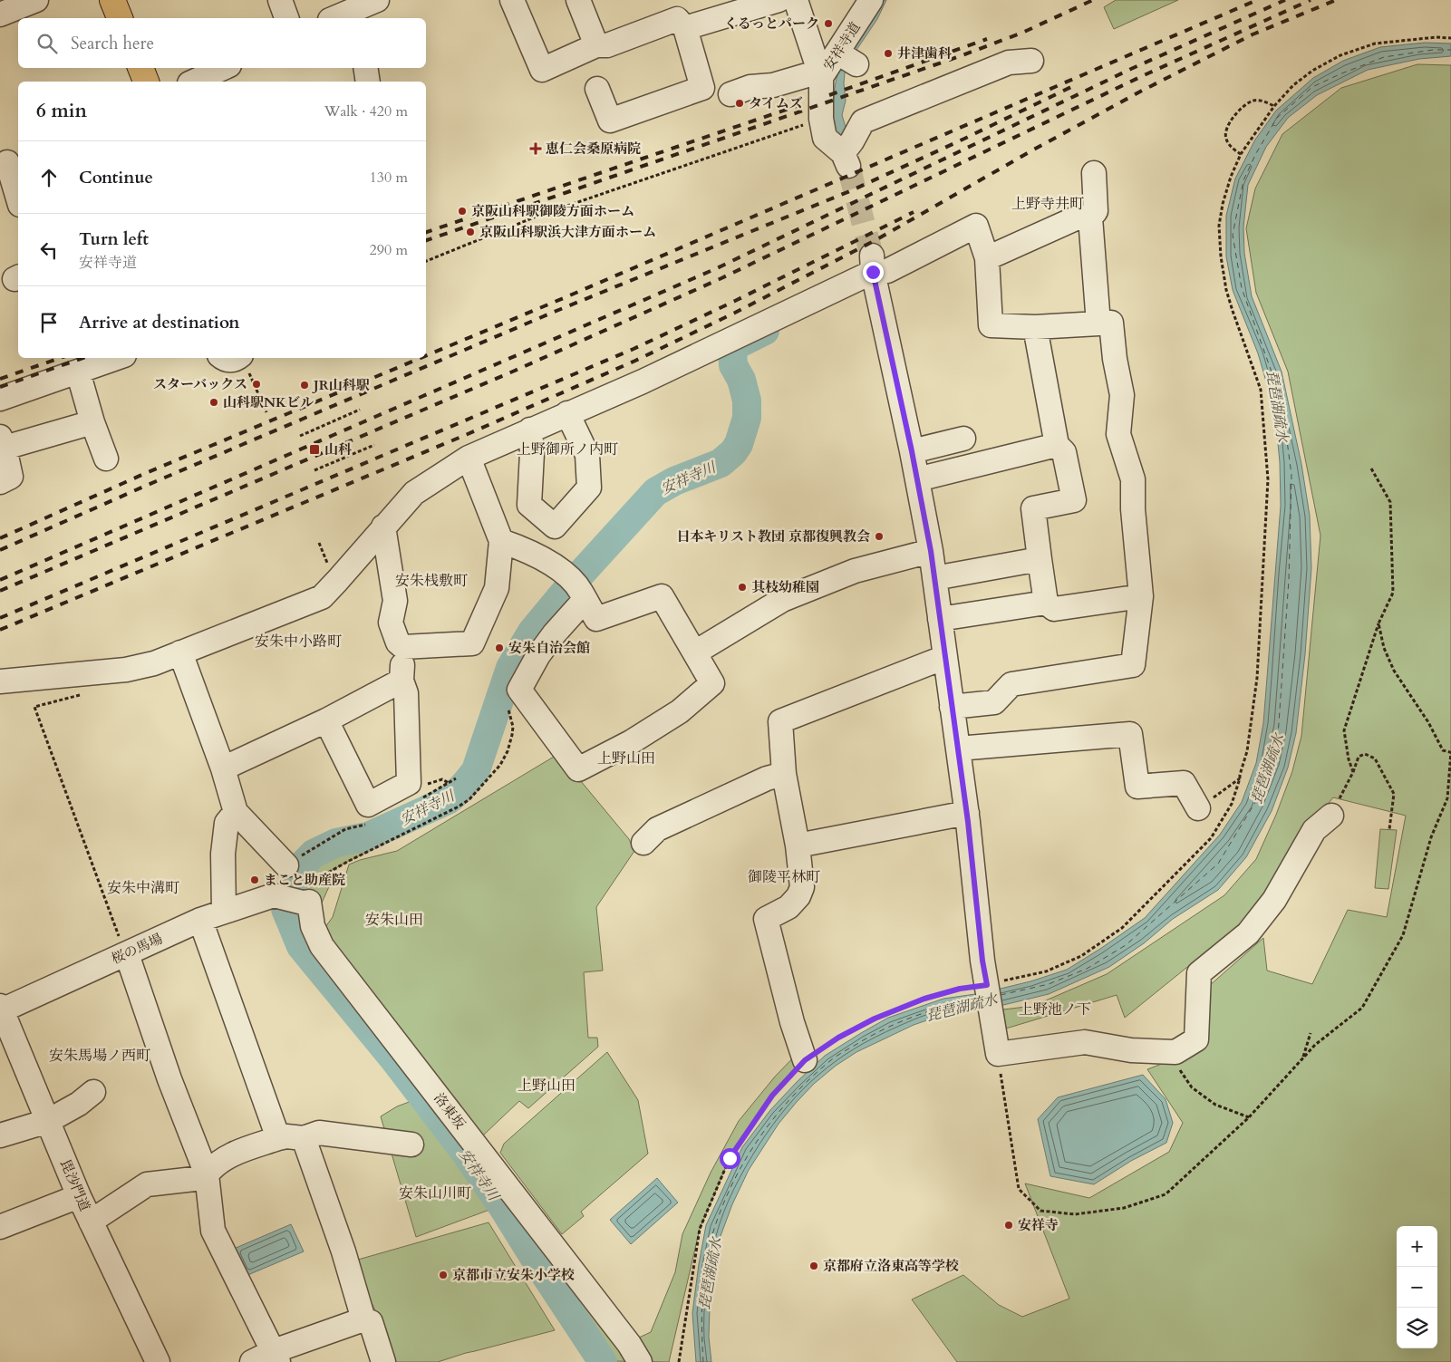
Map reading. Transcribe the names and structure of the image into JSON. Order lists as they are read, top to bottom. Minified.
{"streets":{"street":["安祥寺道","桜の馬場","洛東坂","毘沙門道"]},"crossings":[["桜の馬場","洛東坂"],["桜の馬場","毘沙門道"]],"districts":["上野寺井町","上野御所ノ内町","安朱桟敷町","安朱中小路町","上野山田","御陵平林町","安朱中溝町","安朱山田","上野池ノ下","安朱馬場ノ西町","上野山田","安朱山川町"],"water":["琵琶湖疏水","安祥寺川"],"places":{"other":["くるっとパーク","井津歯科","タイムズ","京阪山科駅御陵方面ホーム","京阪山科駅浜大津方面ホーム","スターバックス","JR山科駅","山科駅NKビル","日本キリスト教団 京都復興教会","其枝幼稚園","安朱自治会館","まこと助産院","安祥寺","京都府立洛東高等学校","京都市立安朱小学校"],"health":["恵仁会桑原病院"],"transit":["山科"]},"page":{"search":"Search here","heading":["6 min","Walk · 420 m"],"list":[["Continue","130 m"],["Turn left","安祥寺道","290 m"],"Arrive at destination"],"map_buttons":["+","−"]}}
